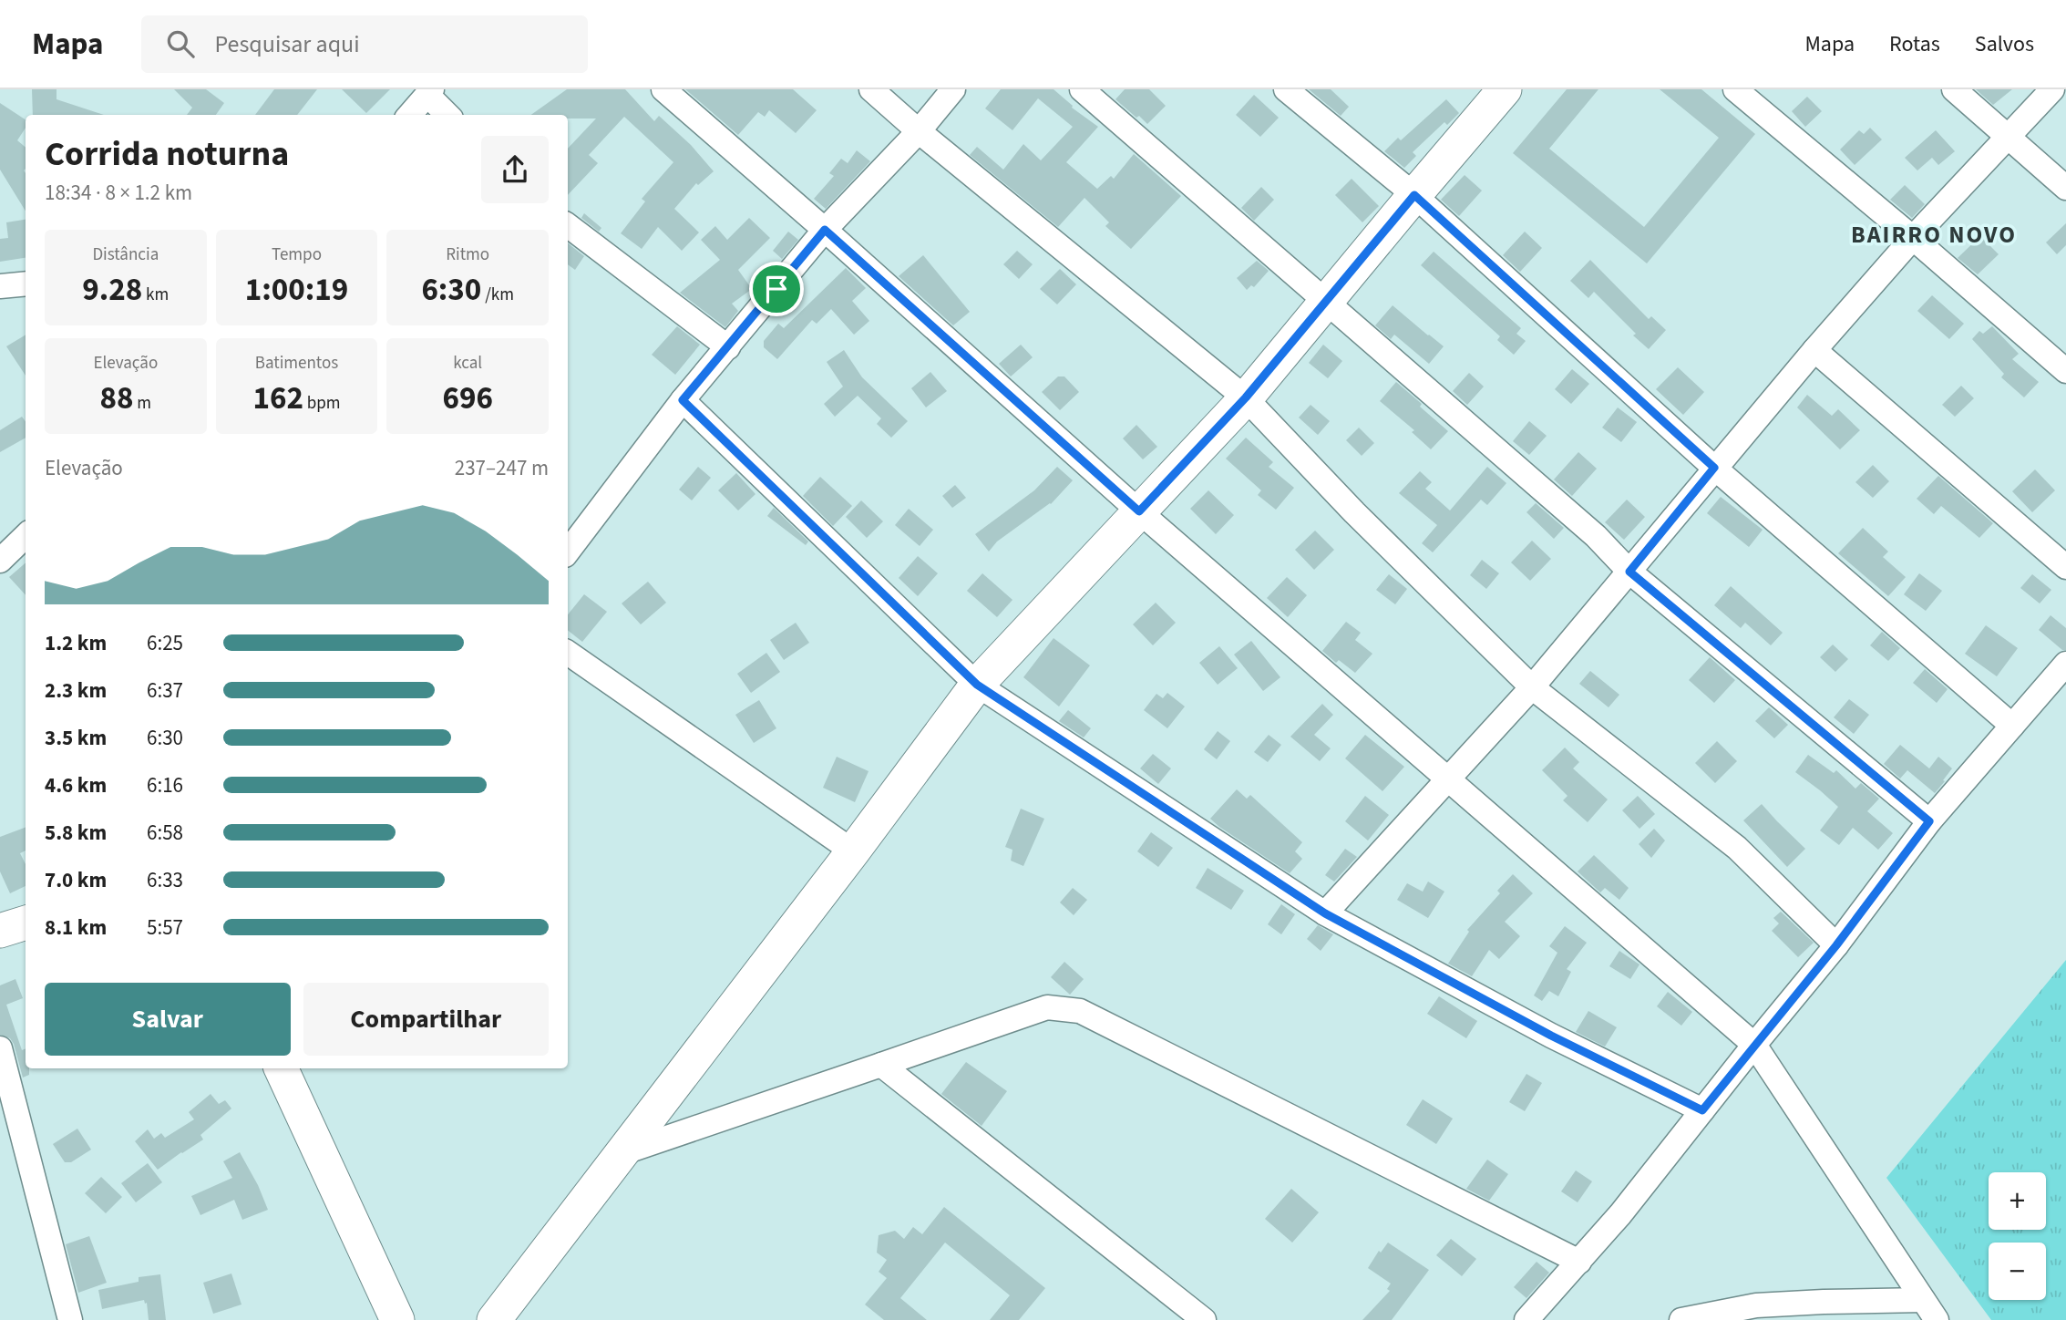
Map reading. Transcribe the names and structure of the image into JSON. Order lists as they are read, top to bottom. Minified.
{"districts":["BAIRRO NOVO"],"page":{"header":"Mapa","search":"Pesquisar aqui","nav":["Mapa","Rotas","Salvos"],"heading":["Corrida noturna","18:34 · 8 × 1.2 km"],"stats":[["Distância","9.28 km"],["Tempo","1:00:19"],["Ritmo","6:30 /km"],["Elevação","88 m"],["Batimentos","162 bpm"],["kcal","696"]],"chart":["Elevação","237–247 m"],"list":[{"name":"1.2 km","note":"6:25"},{"name":"2.3 km","note":"6:37"},{"name":"3.5 km","note":"6:30"},{"name":"4.6 km","note":"6:16"},{"name":"5.8 km","note":"6:58"},{"name":"7.0 km","note":"6:33"},{"name":"8.1 km","note":"5:57"}],"buttons":["Salvar","Compartilhar"],"map_buttons":["+","−"]}}
